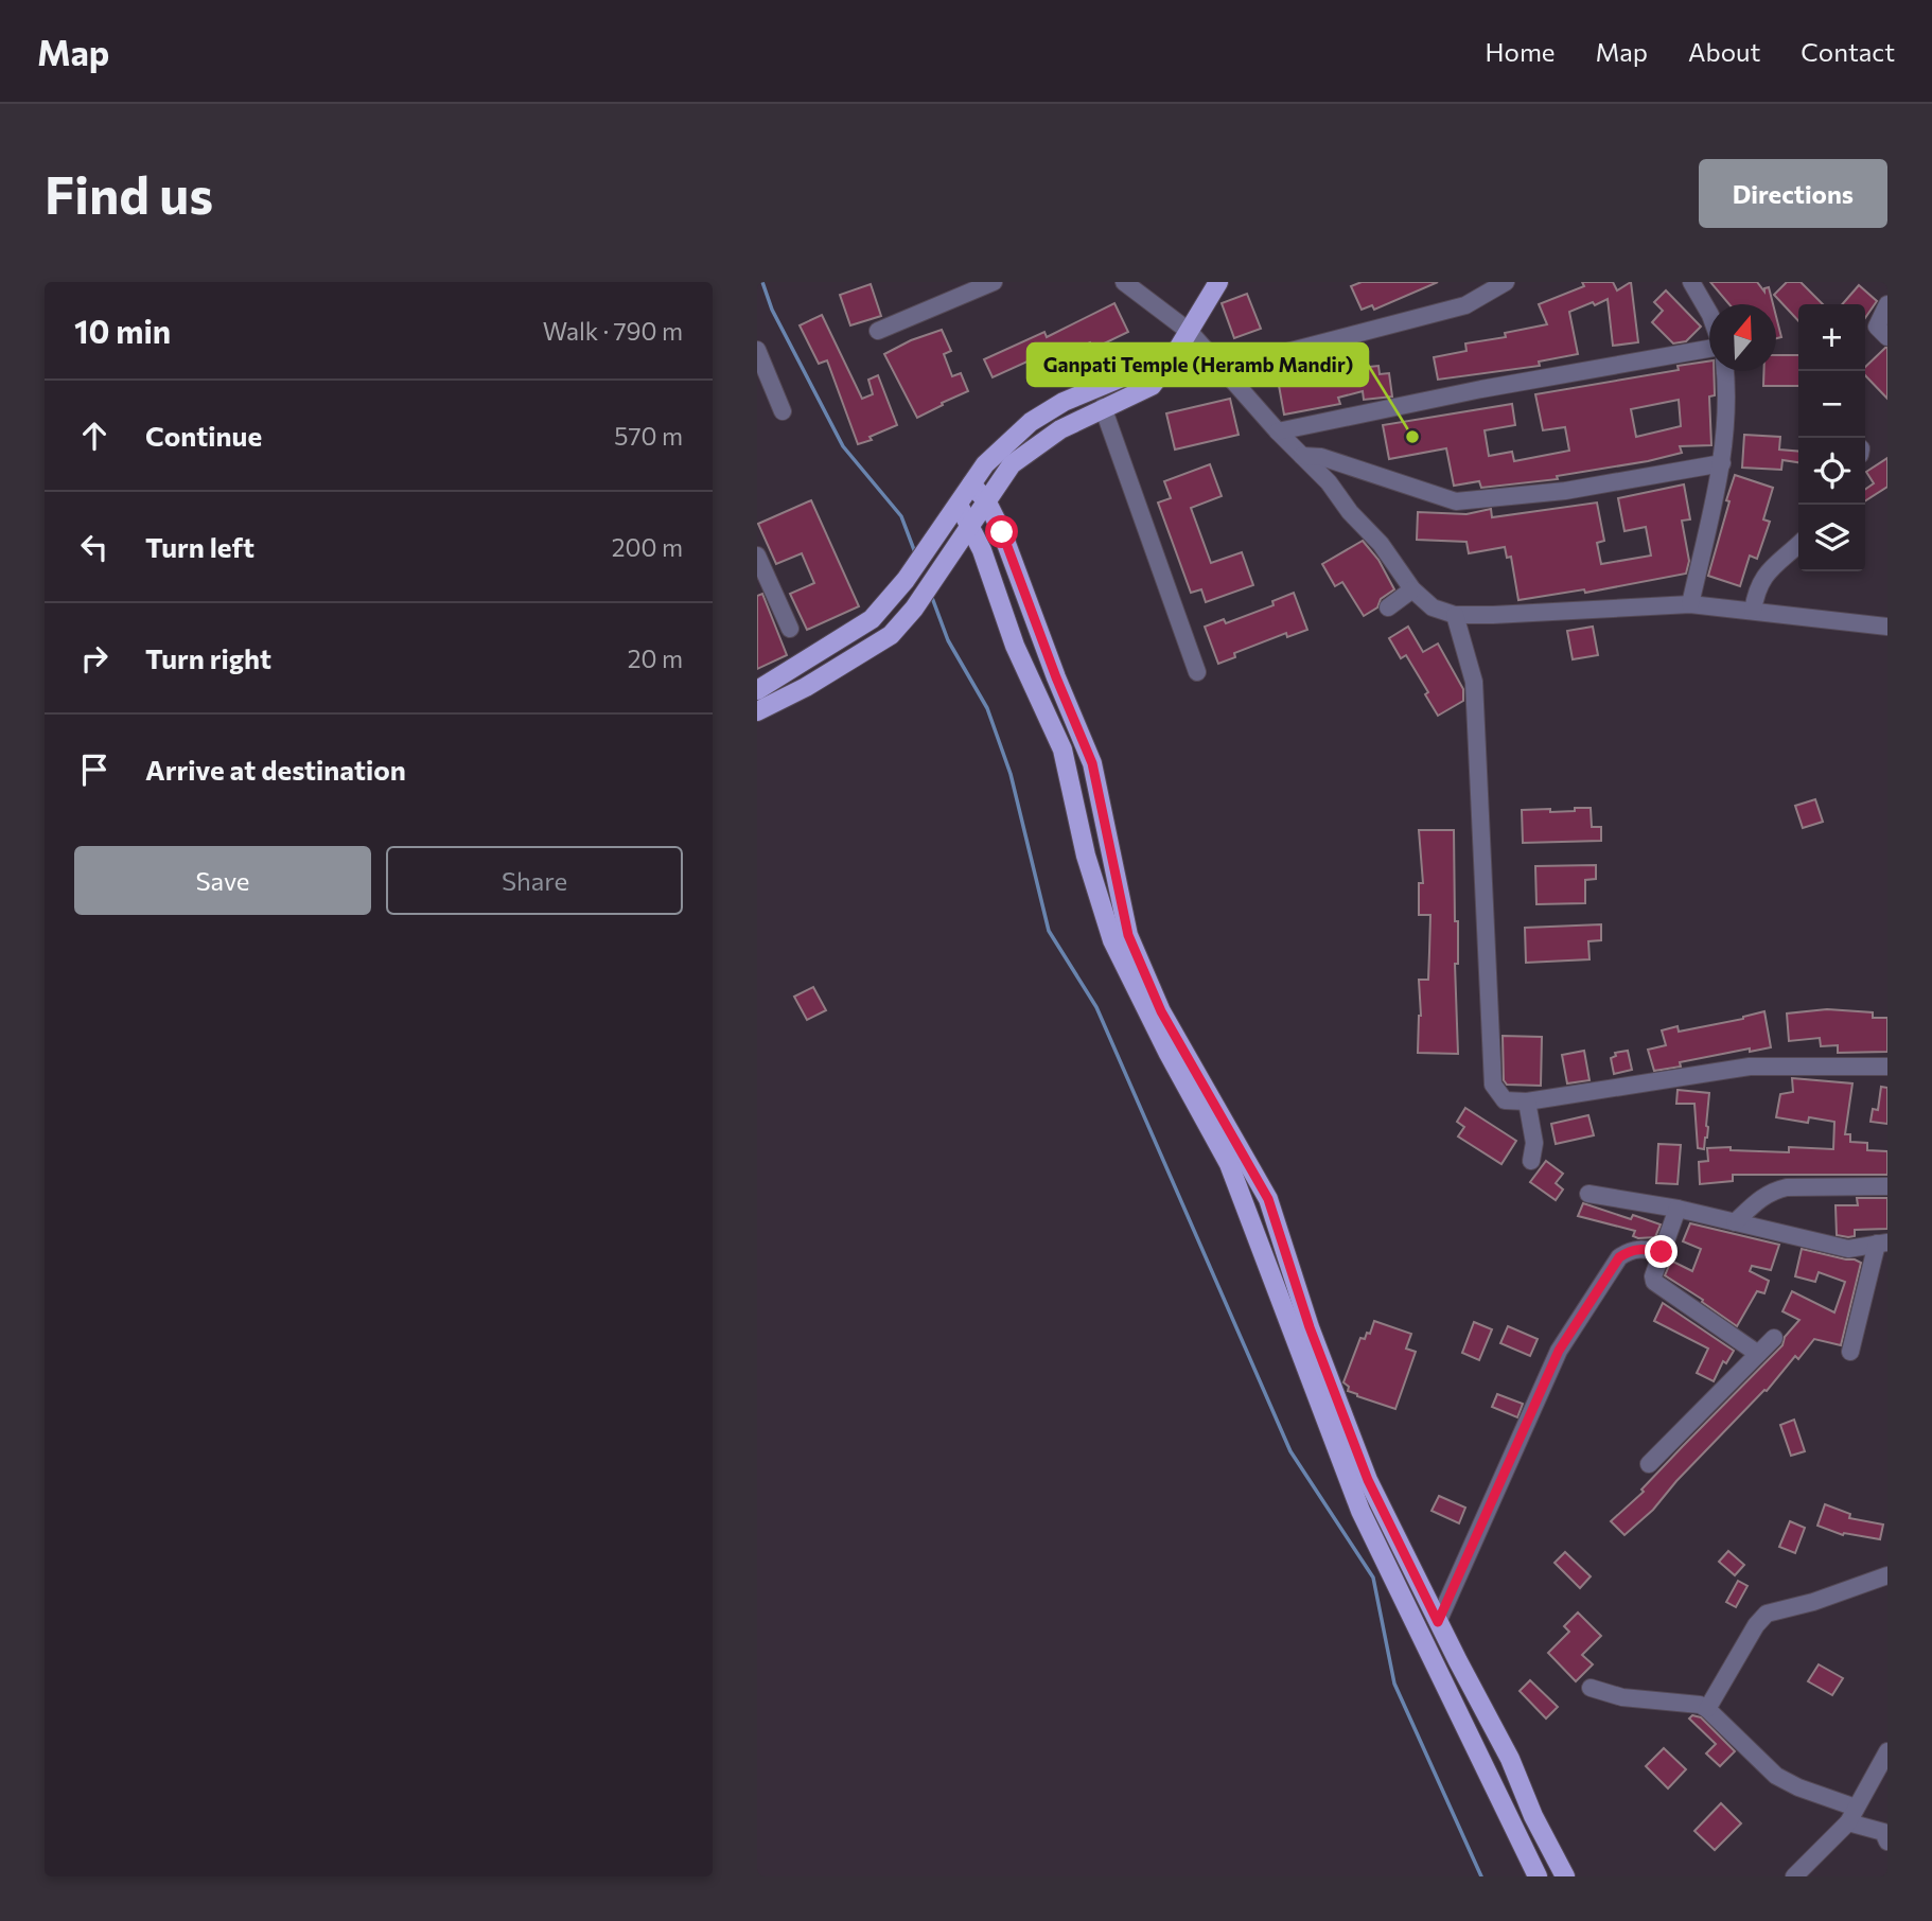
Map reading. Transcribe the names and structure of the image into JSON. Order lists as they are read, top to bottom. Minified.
{"places":["Ganpati Temple (Heramb Mandir)"],"north":"top","page":{"header":"Map","nav":["Home","Map","About","Contact"],"buttons":["Directions",["Save","Share"]],"title":"Find us","heading":["10 min","Walk · 790 m"],"map_buttons":["+","−"],"list":[["Continue","570 m"],["Turn left","200 m"],["Turn right","20 m"],"Arrive at destination"]}}
